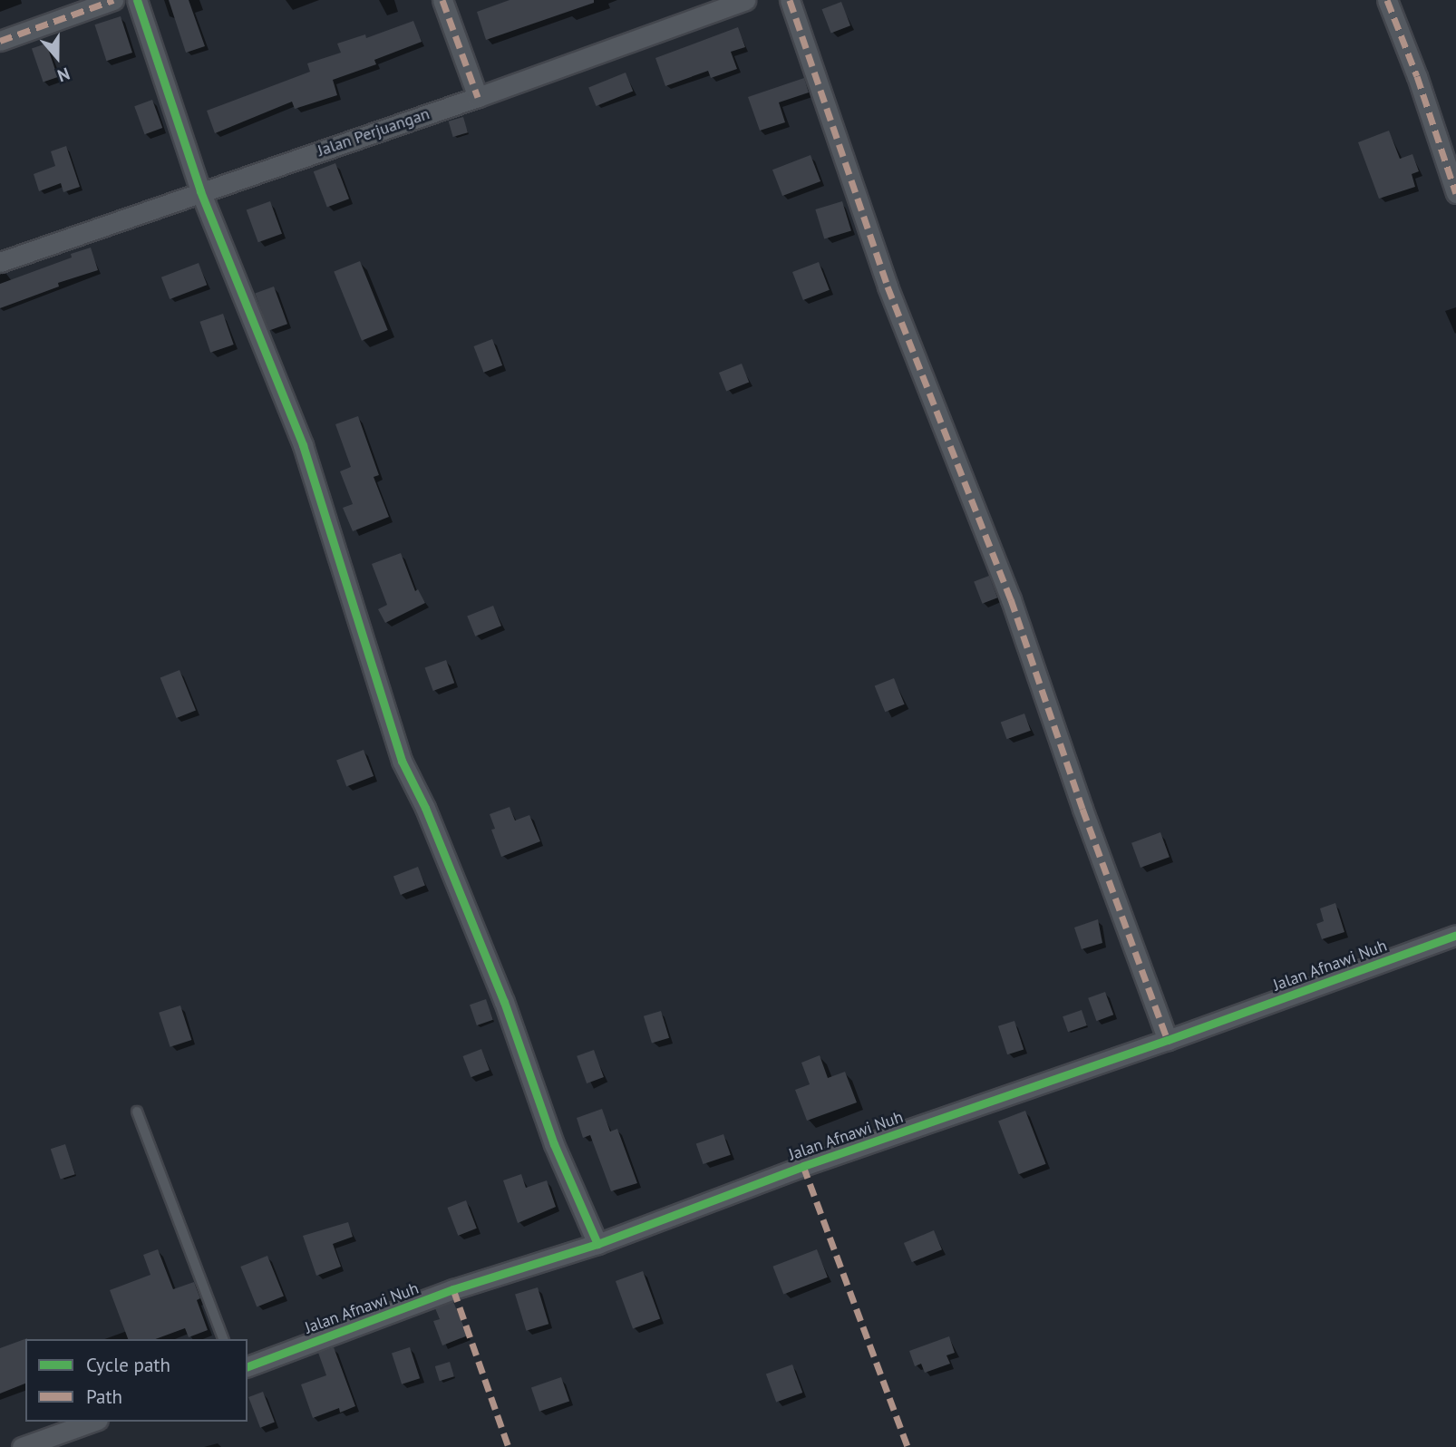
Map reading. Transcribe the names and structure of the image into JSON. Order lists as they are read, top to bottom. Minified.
{"streets":{"street":["Jalan Perjuangan","Jalan Afnawi Nuh"]},"legend":["Cycle path","Path"],"north":"bottom"}
